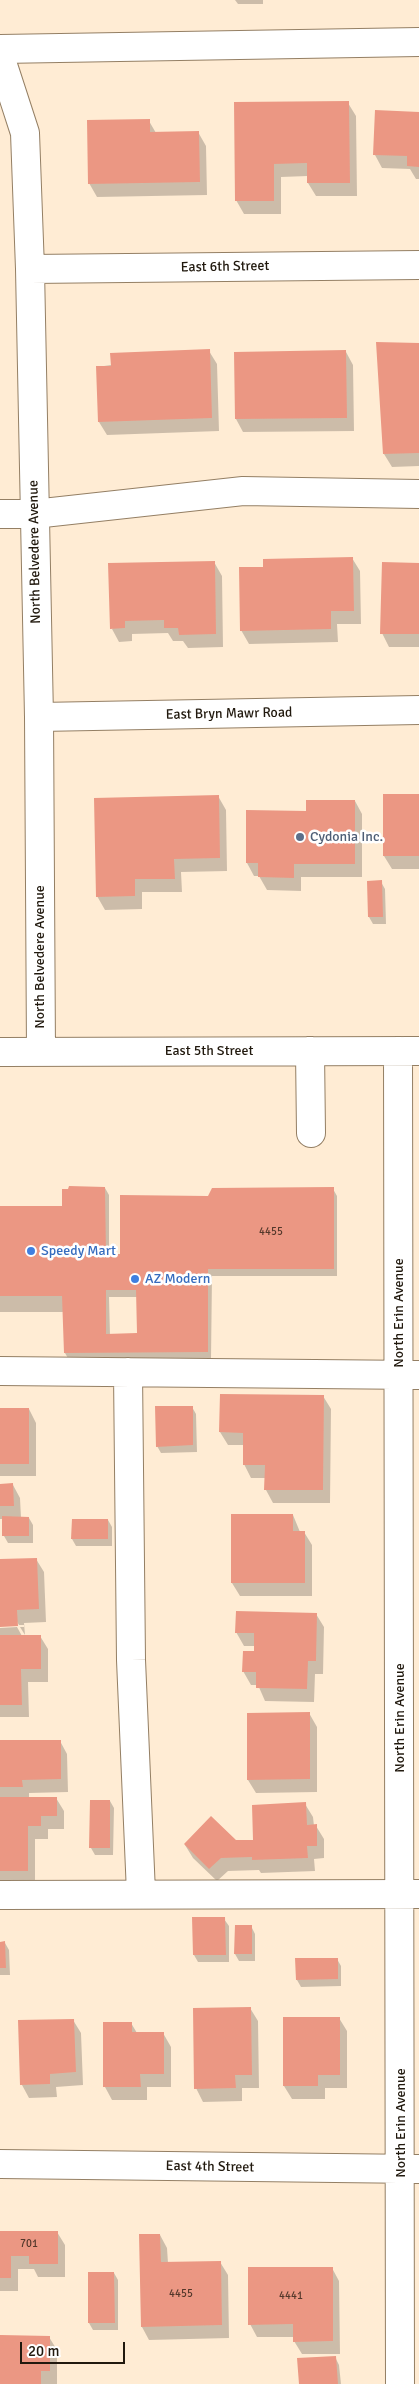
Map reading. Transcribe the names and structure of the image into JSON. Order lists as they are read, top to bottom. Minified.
{"streets":{"street":["East 6th Street","North Belvedere Avenue","East Bryn Mawr Road","East 5th Street","North Erin Avenue","East 4th Street"]},"crossings":[["East 6th Street","North Belvedere Avenue"],["North Belvedere Avenue","East Bryn Mawr Road"],["North Belvedere Avenue","East 5th Street"],["East 5th Street","North Erin Avenue"],["North Erin Avenue","East 4th Street"]],"places":["Cydonia Inc.","Speedy Mart","AZ Modern"],"house_numbers":["4455","701","4455","4441"],"scale_bar":"20 m"}
